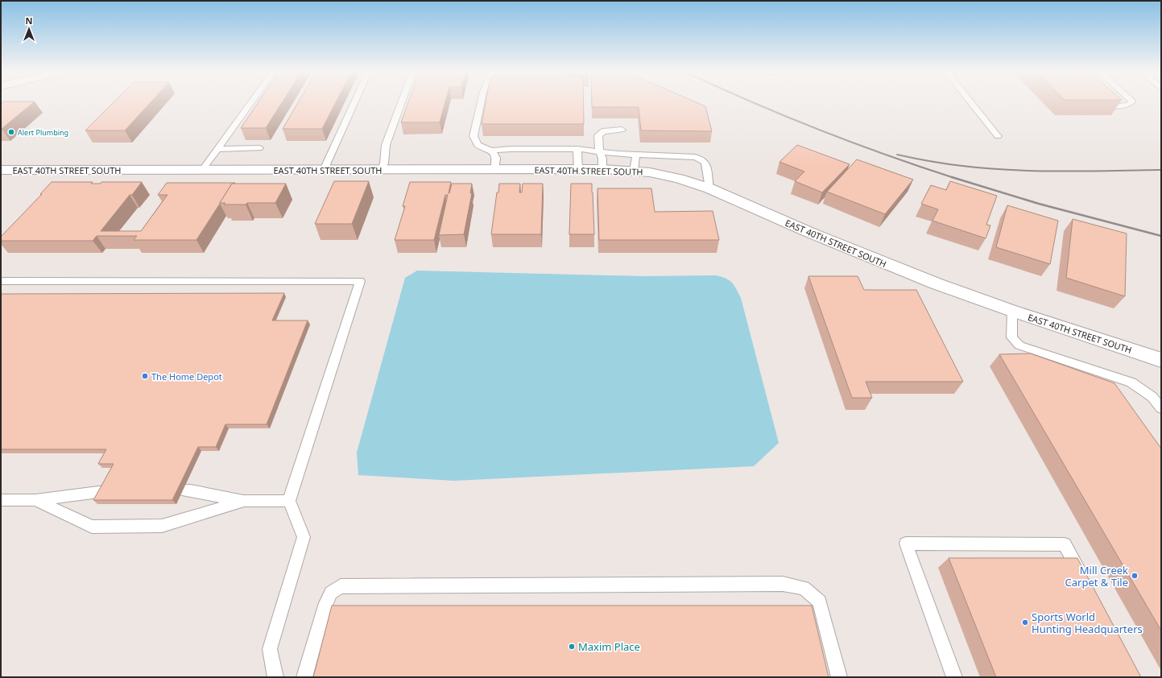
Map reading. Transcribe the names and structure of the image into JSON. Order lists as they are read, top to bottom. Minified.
{"streets":{"street":["EAST 40TH STREET SOUTH"]},"places":["Alert Plumbing","The Home Depot","Mill Creek Carpet & Tile","Sports World Hunting Headquarters","Maxim Place"],"north":"top"}
